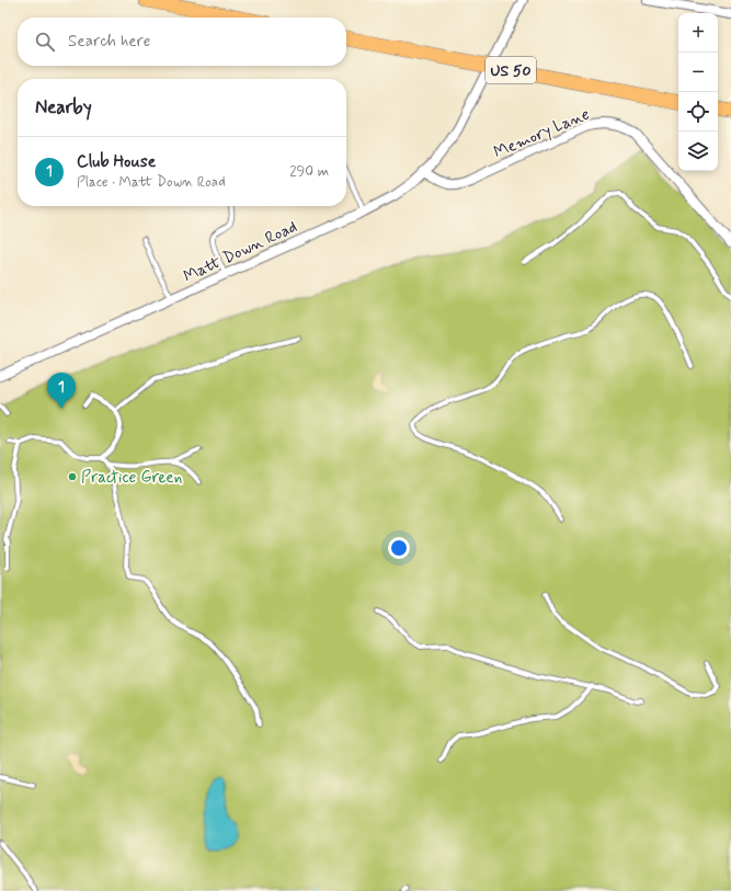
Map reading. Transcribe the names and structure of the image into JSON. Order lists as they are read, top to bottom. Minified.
{"streets":{"highway":["US 50"],"street":["Memory Lane","Matt Down Road"]},"crossings":[["US 50","Matt Down Road"],["Memory Lane","Matt Down Road"]],"places":["Practice Green"],"page":{"map_buttons":["+","−"],"search":"Search here","heading":"Nearby","list":[{"mark":"1","name":"Club House","note":"Place · Matt Down Road","value":"290 m"}],"pins":"1"}}
